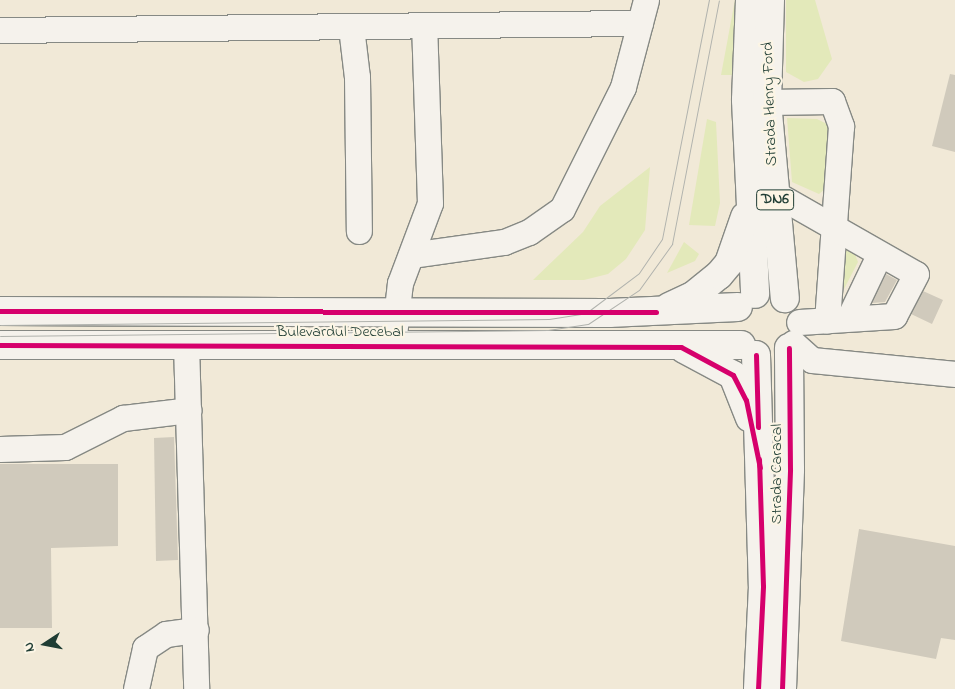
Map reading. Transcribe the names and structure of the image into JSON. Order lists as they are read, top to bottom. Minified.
{"streets":{"main road":["Strada Henry Ford","DN6","Bulevardul Decebal","Strada Caracal"]},"crossings":[["Strada Henry Ford","DN6"],["Strada Henry Ford","Bulevardul Decebal"],["Strada Henry Ford","Strada Caracal"],["DN6","Bulevardul Decebal"],["DN6","Strada Caracal"],["Bulevardul Decebal","Strada Caracal"]],"north":"left"}
